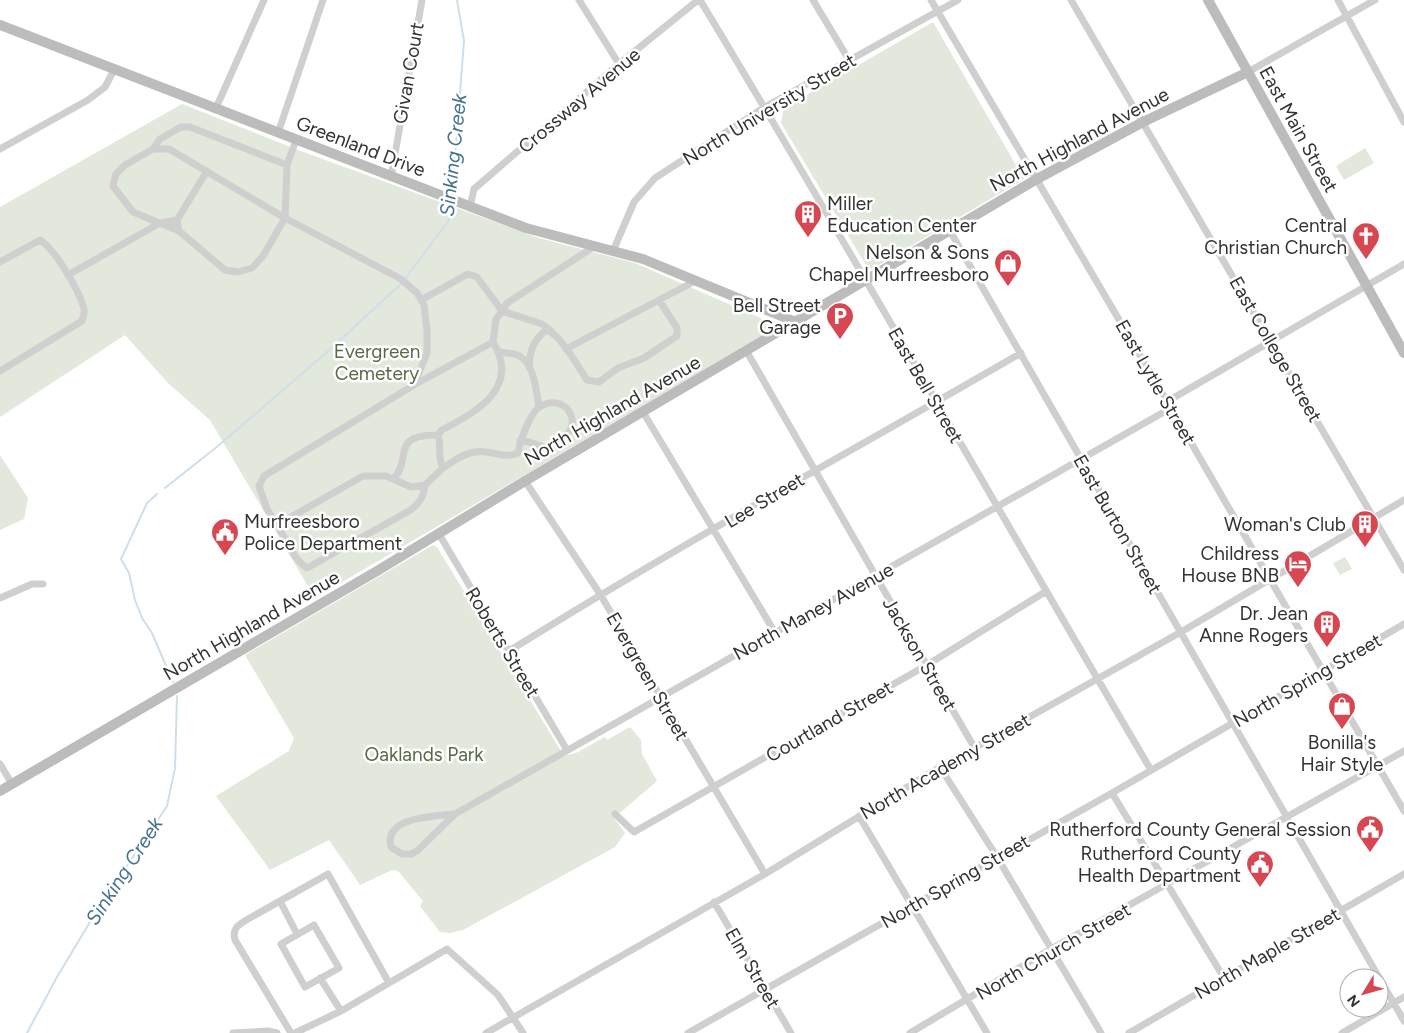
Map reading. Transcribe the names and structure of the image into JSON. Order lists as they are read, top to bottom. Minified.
{"streets":{"street":["Givan Court","Crossway Avenue","North University Street","East Main Street","North Highland Avenue","Greenland Drive","East College Street","East Lytle Street","East Bell Street","Lee Street","East Burton Street","North Maney Avenue","Roberts Street","Jackson Street","Evergreen Street","North Spring Street","Courtland Street","North Academy Street","North Church Street","North Maple Street","Elm Street"]},"crossings":[["Givan Court","Greenland Drive"],["Crossway Avenue","Greenland Drive"],["Crossway Avenue","East Bell Street"],["North University Street","Greenland Drive"],["North University Street","East Lytle Street"],["North University Street","East Bell Street"],["East Main Street","North Highland Avenue"],["East Main Street","North Maney Avenue"],["North Highland Avenue","Greenland Drive"],["North Highland Avenue","East College Street"],["North Highland Avenue","East Lytle Street"],["North Highland Avenue","East Bell Street"],["North Highland Avenue","East Burton Street"],["North Highland Avenue","Roberts Street"],["North Highland Avenue","Jackson Street"],["North Highland Avenue","Evergreen Street"],["East College Street","North Maney Avenue"],["East College Street","North Academy Street"],["East Lytle Street","North Maney Avenue"],["East Lytle Street","North Spring Street"],["East Lytle Street","North Academy Street"],["East Lytle Street","North Church Street"],["East Bell Street","Lee Street"],["East Bell Street","North Maney Avenue"],["East Bell Street","North Spring Street"],["East Bell Street","Courtland Street"],["East Bell Street","North Academy Street"],["Lee Street","East Burton Street"],["Lee Street","Roberts Street"],["Lee Street","Jackson Street"],["Lee Street","Evergreen Street"],["East Burton Street","North Maney Avenue"],["East Burton Street","North Spring Street"],["East Burton Street","North Academy Street"],["East Burton Street","North Church Street"],["East Burton Street","North Maple Street"],["North Maney Avenue","Roberts Street"],["North Maney Avenue","Jackson Street"],["North Maney Avenue","Evergreen Street"],["Jackson Street","Courtland Street"],["Jackson Street","North Academy Street"],["Evergreen Street","Courtland Street"],["Evergreen Street","North Academy Street"],["North Spring Street","Elm Street"],["North Academy Street","Elm Street"]],"water":["Sinking Creek"],"parks":["Evergreen Cemetery","Oaklands Park"],"places":{"building":["Miller Education Center","Woman's Club","Dr. Jean Anne Rogers"],"church":["Central Christian Church"],"shop":["Nelson & Sons Chapel Murfreesboro","Bonilla's Hair Style"],"parking":["Bell Street Garage"],"public building":["Murfreesboro Police Department","Rutherford County General Session","Rutherford County Health Department"],"hotel":["Childress House BNB"]},"north":"bottom left"}
